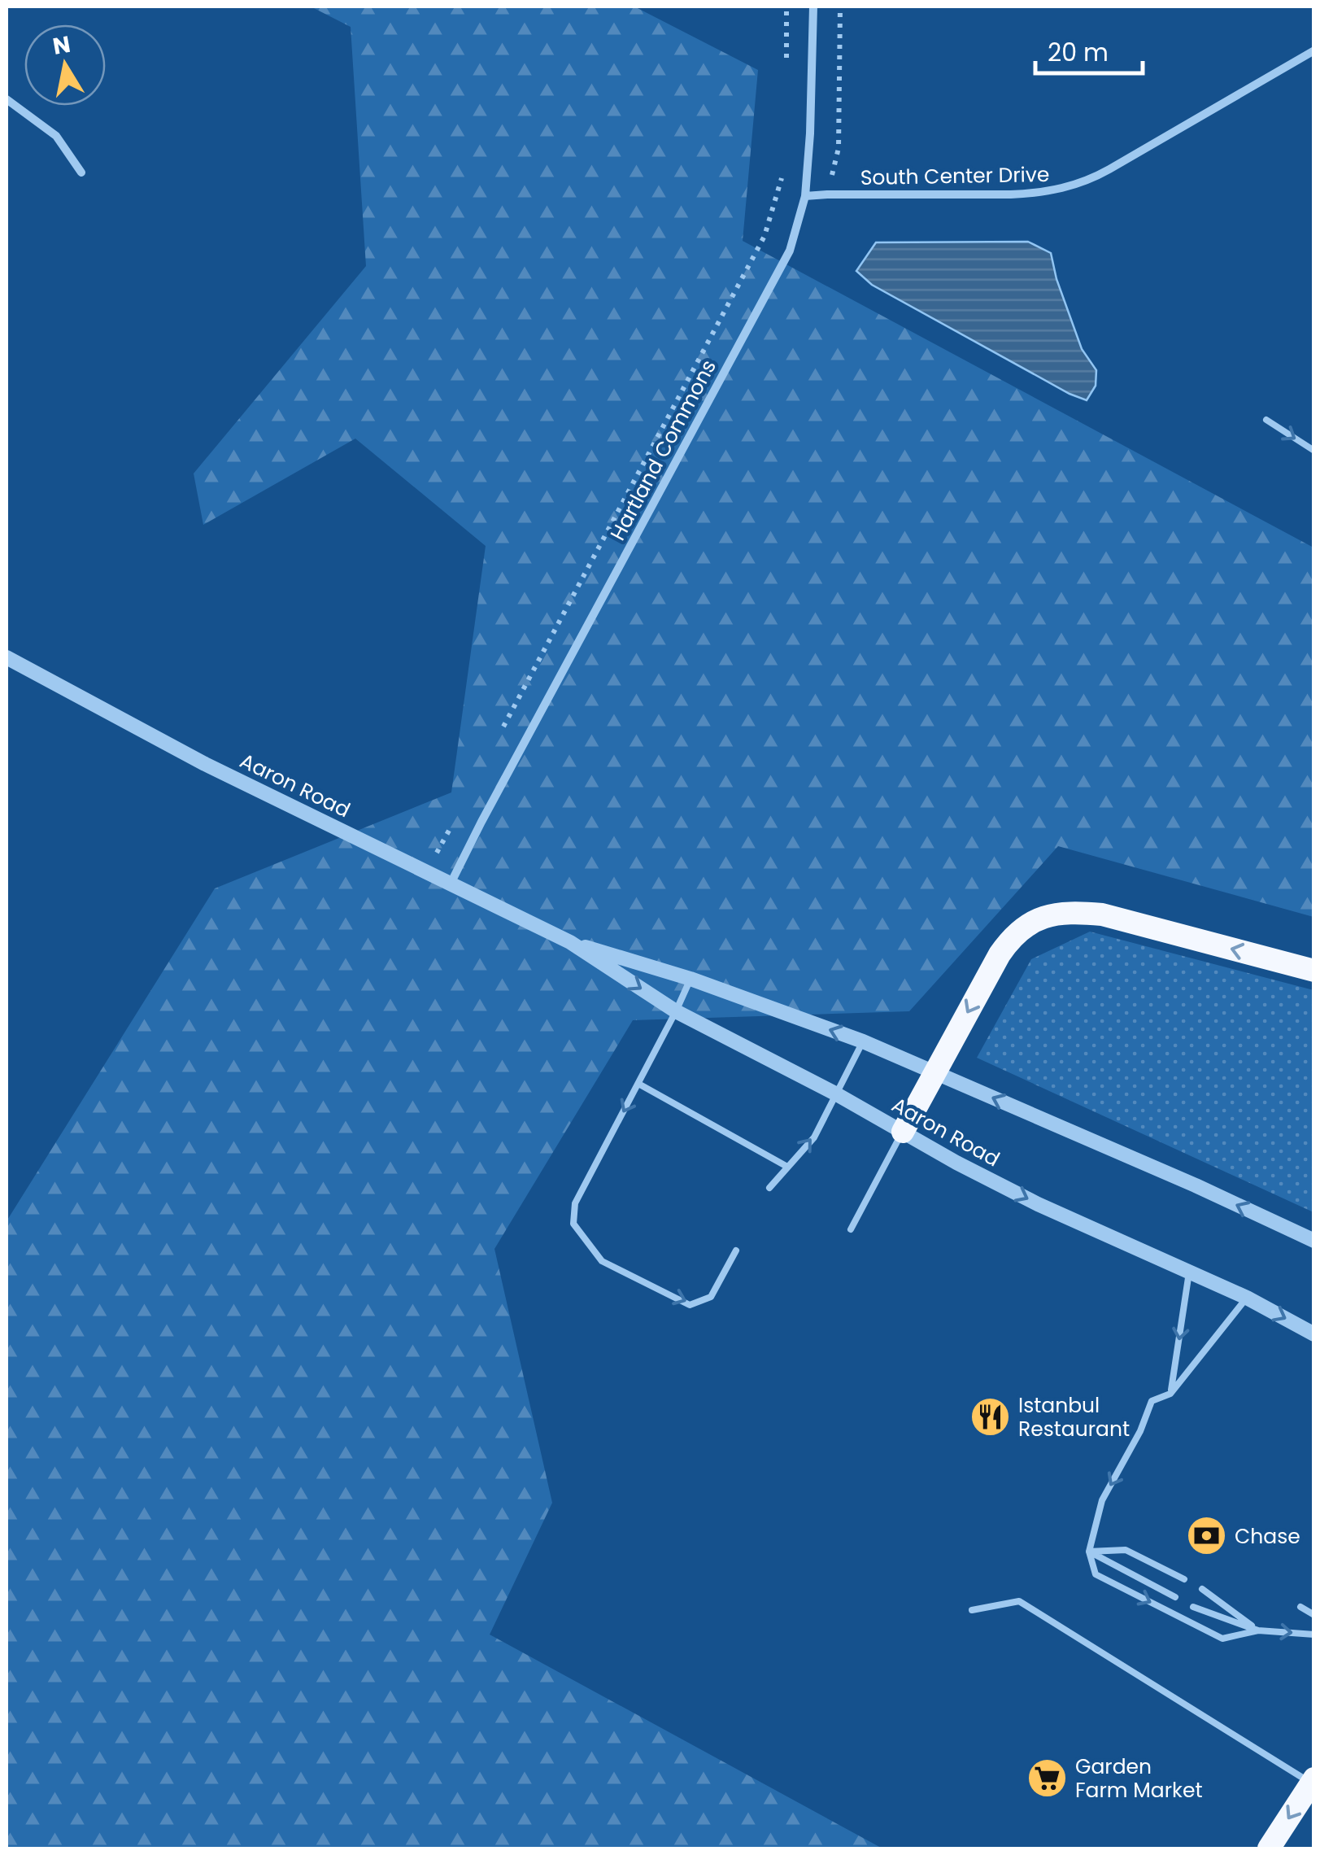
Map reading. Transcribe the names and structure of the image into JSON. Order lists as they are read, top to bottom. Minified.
{"streets":{"street":["South Center Drive","Hartland Commons","Aaron Road"]},"crossings":[["South Center Drive","Hartland Commons"],["Hartland Commons","Aaron Road"]],"places":{"restaurant":["Istanbul Restaurant"],"bank":["Chase"],"supermarket":["Garden Farm Market"]},"scale_bar":"20 m","north":"top"}
